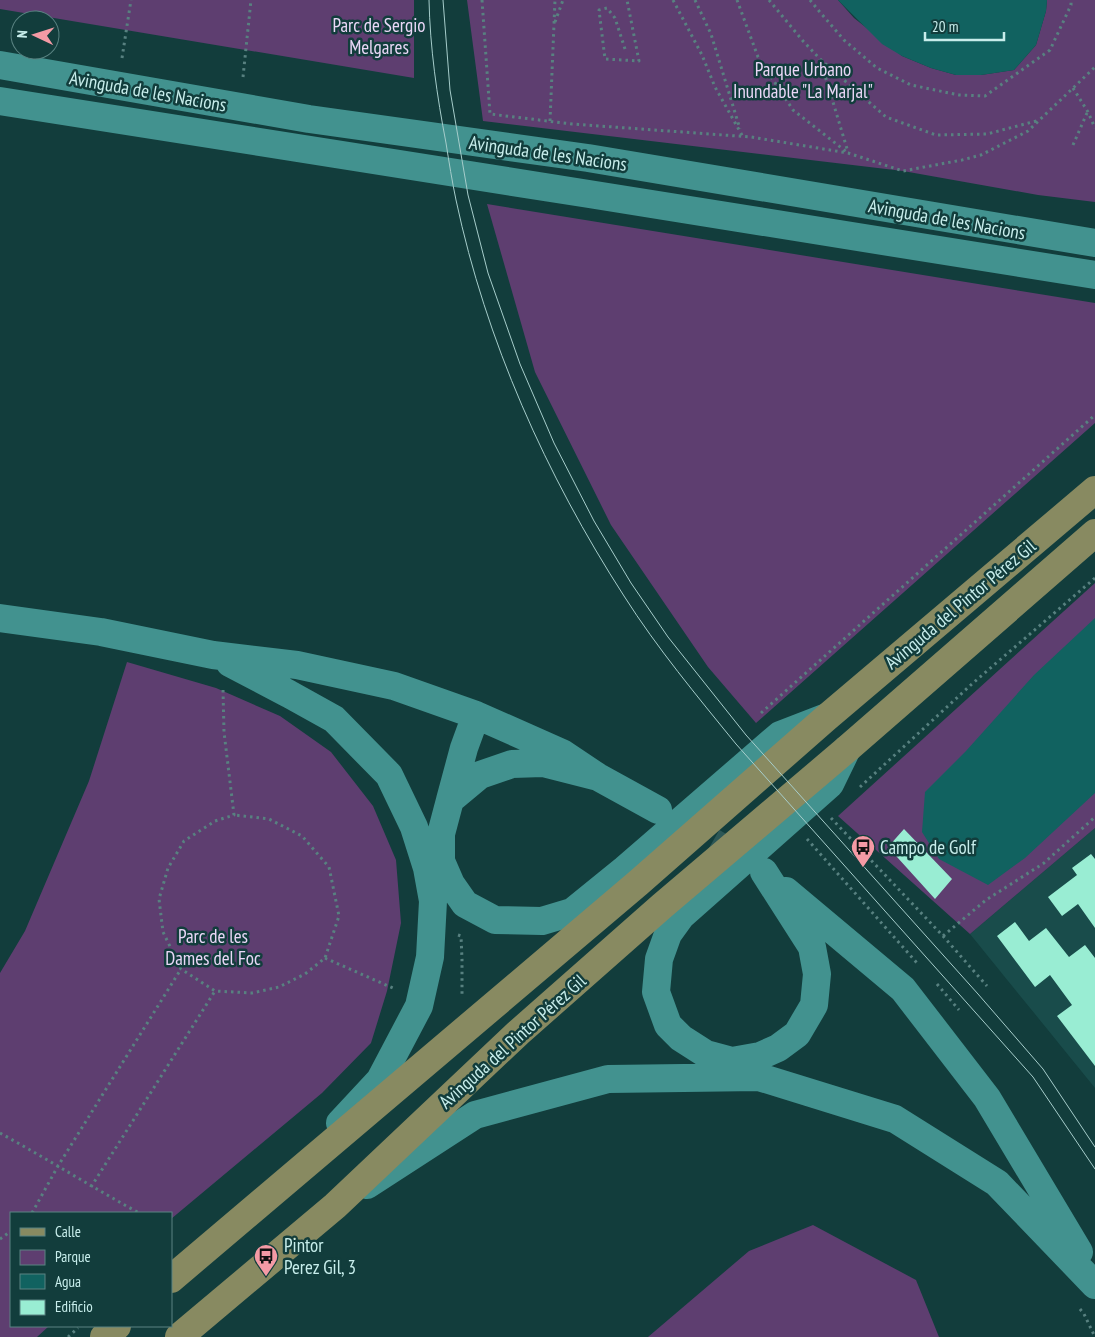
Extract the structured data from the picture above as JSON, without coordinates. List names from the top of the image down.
{
  "streets": {
    "main road": ["Avinguda del Pintor Pérez Gil"],
    "street": ["Avinguda de les Nacions"]
  },
  "parks": ["Parc de Sergio Melgares", "Parque Urbano Inundable \"La Marjal\"", "Parc de les Dames del Foc"],
  "places": {
    "bus stop": ["Campo de Golf", "Pintor Perez Gil, 3"]
  },
  "legend": [
    "Calle",
    "Parque",
    "Agua",
    "Edificio"
  ],
  "scale_bar": "20 m",
  "north": "left"
}
